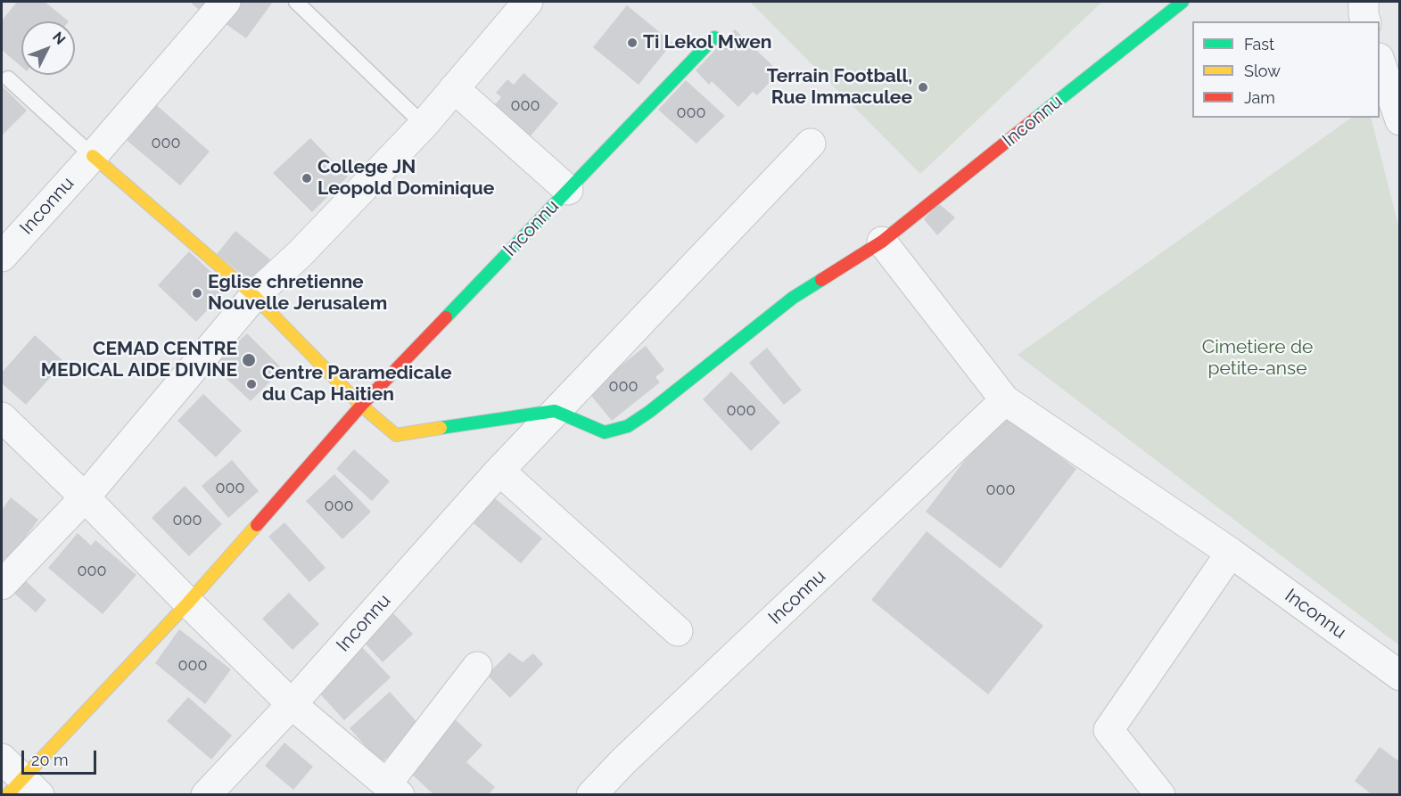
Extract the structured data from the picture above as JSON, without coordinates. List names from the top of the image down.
{
  "streets": {
    "street": ["Inconnu"]
  },
  "parks": ["Cimetiere de petite-anse"],
  "places": [
    "Ti Lekol Mwen",
    "Terrain Football, Rue Immaculee",
    "College JN Leopold Dominique",
    "Eglise chretienne Nouvelle Jerusalem",
    "CEMAD CENTRE MEDICAL AIDE DIVINE",
    "Centre Paramedicale du Cap Haitien"
  ],
  "house_numbers": [
    "000",
    "000",
    "000",
    "000",
    "000",
    "000",
    "000",
    "000",
    "000",
    "000",
    "000"
  ],
  "legend": ["Fast", "Slow", "Jam"],
  "scale_bar": "20 m",
  "north": "top right"
}
